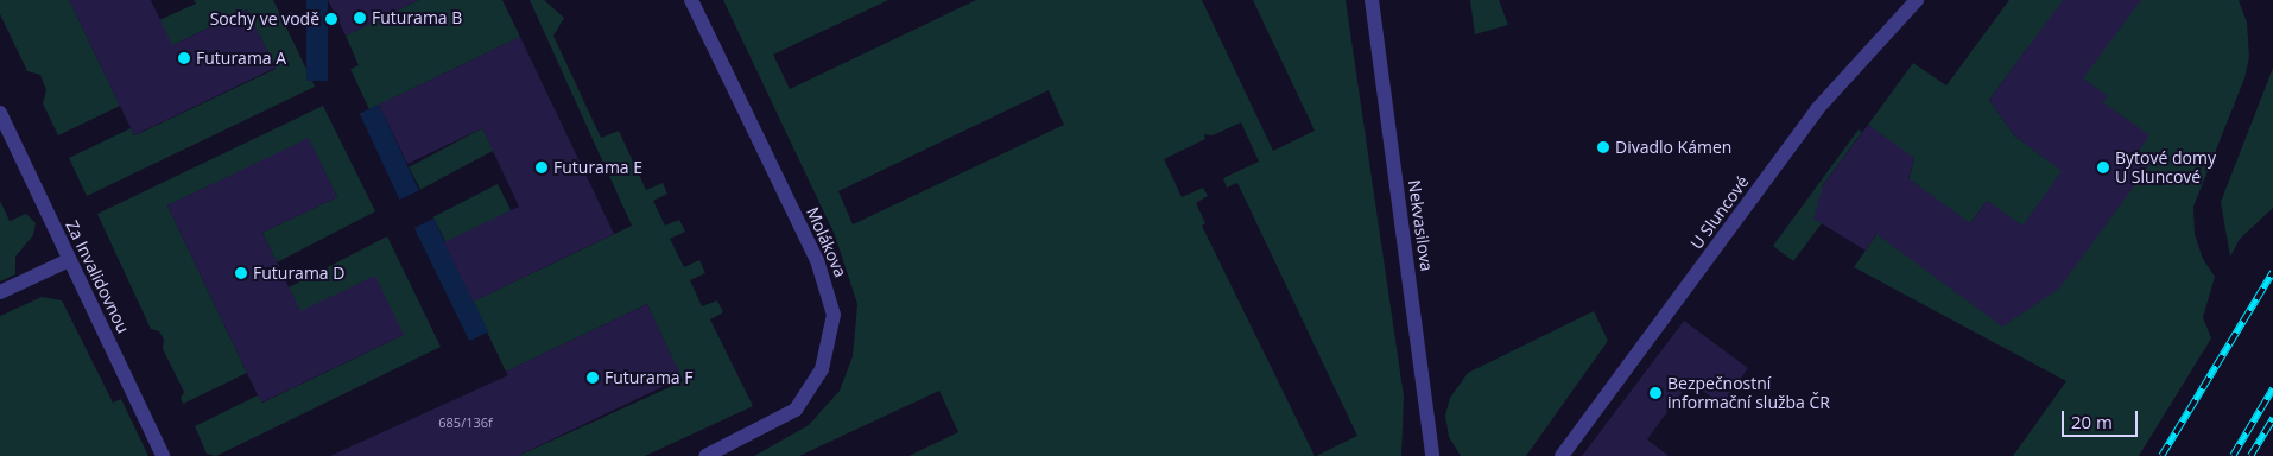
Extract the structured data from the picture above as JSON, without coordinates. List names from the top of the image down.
{
  "streets": {
    "street": [
      "U Sluncové",
      "Nekvasilova",
      "Molákova",
      "Za Invalidovnou"
    ]
  },
  "places": [
    "Futurama B",
    "Sochy ve vodě",
    "Futurama A",
    "Divadlo Kámen",
    "Futurama E",
    "Bytové domy U Sluncové",
    "Futurama D",
    "Futurama F",
    "Bezpečnostní informační služba ČR"
  ],
  "house_numbers": ["685/136f"],
  "scale_bar": "20 m"
}
